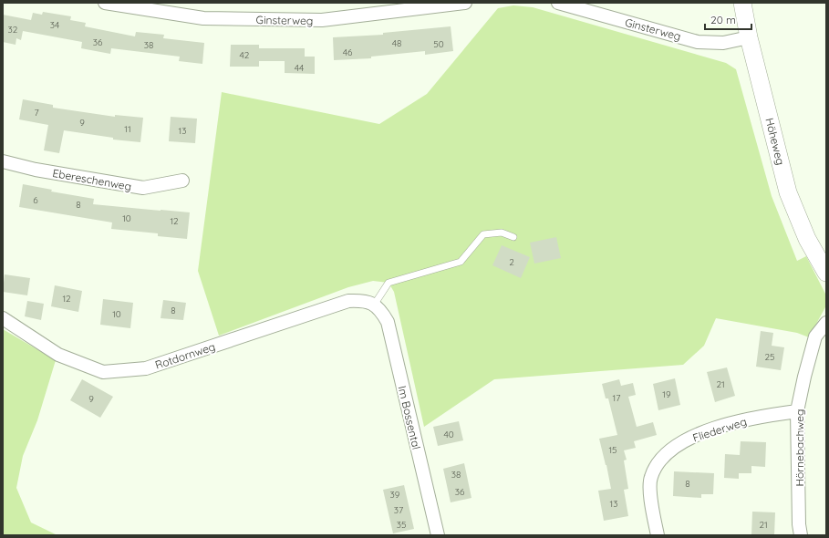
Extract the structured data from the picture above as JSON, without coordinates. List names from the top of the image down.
{
  "streets": {
    "street": [
      "Ginsterweg",
      "Höheweg",
      "Ebereschenweg",
      "Rotdornweg",
      "Im Bossental",
      "Fliederweg",
      "Hörnebachweg"
    ]
  },
  "crossings": [
    ["Ginsterweg", "Höheweg"],
    ["Rotdornweg", "Im Bossental"],
    ["Fliederweg", "Hörnebachweg"]
  ],
  "house_numbers": [
    "34",
    "32",
    "36",
    "48",
    "50",
    "38",
    "46",
    "42",
    "44",
    "7",
    "9",
    "11",
    "13",
    "6",
    "8",
    "10",
    "12",
    "2",
    "12",
    "8",
    "10",
    "25",
    "21",
    "19",
    "17",
    "9",
    "40",
    "15",
    "38",
    "8",
    "36",
    "39",
    "13",
    "37",
    "35",
    "21"
  ],
  "scale_bar": "20 m"
}
